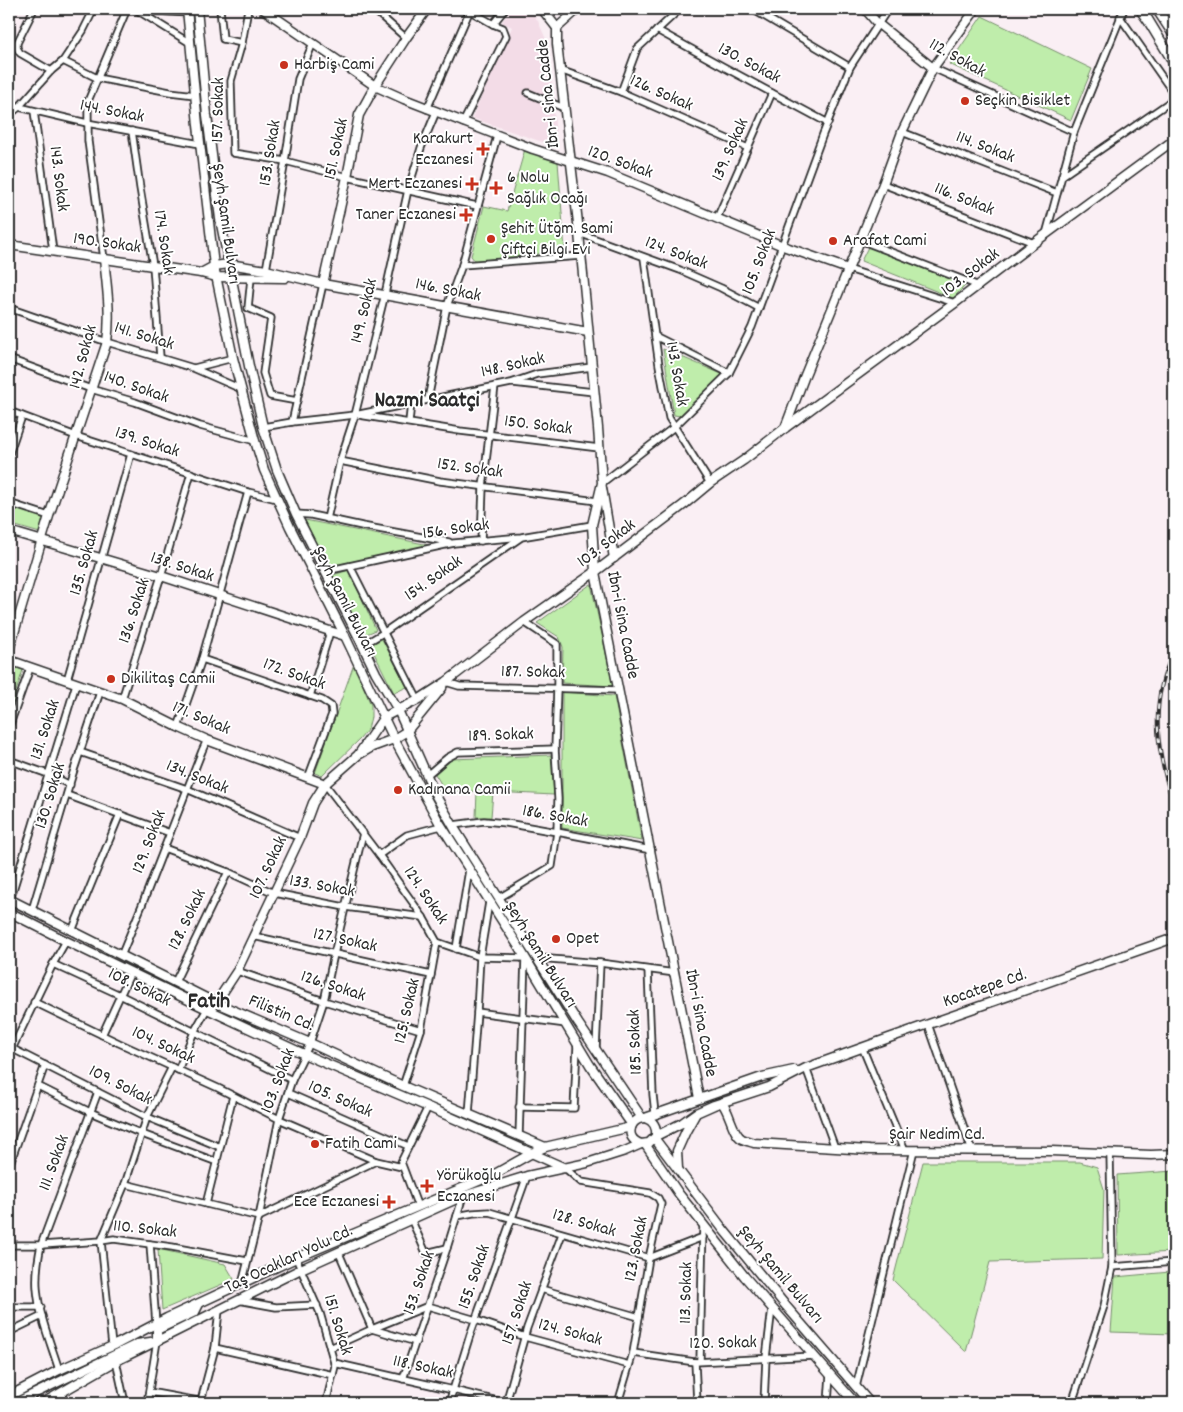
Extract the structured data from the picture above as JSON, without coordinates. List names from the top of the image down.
{
  "streets": {
    "main road": [
      "112. Sokak",
      "Ibn-i Sina Cadde",
      "151. Sokak",
      "120. Sokak",
      "Şeyh Şamil Bulvarı",
      "190. Sokak",
      "103. Sokak",
      "146. Sokak",
      "142. Sokak",
      "138. Sokak",
      "171. Sokak",
      "107. Sokak",
      "Kocatepe Cd.",
      "Filistin Cd.",
      "Şair Nedim Cd.",
      "Taş Ocakları Yolu Cd."
    ],
    "street": [
      "130. Sokak",
      "126. Sokak",
      "157. Sokak",
      "144. Sokak",
      "114. Sokak",
      "139. Sokak",
      "153. Sokak",
      "143. Sokak",
      "116. Sokak",
      "174. Sokak",
      "124. Sokak",
      "105. Sokak",
      "149. Sokak",
      "141. Sokak",
      "148. Sokak",
      "140. Sokak",
      "150. Sokak",
      "152. Sokak",
      "156. Sokak",
      "135. Sokak",
      "154. Sokak",
      "136. Sokak",
      "187. Sokak",
      "172. Sokak",
      "131. Sokak",
      "189. Sokak",
      "134. Sokak",
      "186. Sokak",
      "129. Sokak",
      "133. Sokak",
      "128. Sokak",
      "127. Sokak",
      "108. Sokak",
      "125. Sokak",
      "185. Sokak",
      "104. Sokak",
      "109. Sokak",
      "111. Sokak",
      "110. Sokak",
      "123. Sokak",
      "155. Sokak",
      "113. Sokak",
      "118. Sokak"
    ]
  },
  "crossings": [
    ["112. Sokak", "105. Sokak"],
    ["130. Sokak", "139. Sokak"],
    ["130. Sokak", "105. Sokak"],
    ["130. Sokak", "171. Sokak"],
    ["130. Sokak", "134. Sokak"],
    ["130. Sokak", "Filistin Cd."],
    ["Ibn-i Sina Cadde", "126. Sokak"],
    ["Ibn-i Sina Cadde", "120. Sokak"],
    ["Ibn-i Sina Cadde", "124. Sokak"],
    ["Ibn-i Sina Cadde", "105. Sokak"],
    ["Ibn-i Sina Cadde", "103. Sokak"],
    ["Ibn-i Sina Cadde", "146. Sokak"],
    ["Ibn-i Sina Cadde", "148. Sokak"],
    ["Ibn-i Sina Cadde", "150. Sokak"],
    ["Ibn-i Sina Cadde", "152. Sokak"],
    ["Ibn-i Sina Cadde", "156. Sokak"],
    ["Ibn-i Sina Cadde", "187. Sokak"],
    ["Ibn-i Sina Cadde", "186. Sokak"],
    ["Ibn-i Sina Cadde", "Kocatepe Cd."],
    ["126. Sokak", "139. Sokak"],
    ["126. Sokak", "103. Sokak"],
    ["126. Sokak", "107. Sokak"],
    ["126. Sokak", "125. Sokak"],
    ["157. Sokak", "153. Sokak"],
    ["157. Sokak", "124. Sokak"],
    ["157. Sokak", "128. Sokak"],
    ["157. Sokak", "118. Sokak"],
    ["144. Sokak", "143. Sokak"],
    ["144. Sokak", "Şeyh Şamil Bulvarı"],
    ["144. Sokak", "174. Sokak"],
    ["144. Sokak", "142. Sokak"],
    ["151. Sokak", "120. Sokak"],
    ["151. Sokak", "146. Sokak"],
    ["151. Sokak", "Taş Ocakları Yolu Cd."],
    ["151. Sokak", "118. Sokak"],
    ["139. Sokak", "120. Sokak"],
    ["139. Sokak", "Şeyh Şamil Bulvarı"],
    ["139. Sokak", "142. Sokak"],
    ["139. Sokak", "135. Sokak"],
    ["139. Sokak", "136. Sokak"],
    ["153. Sokak", "120. Sokak"],
    ["153. Sokak", "124. Sokak"],
    ["153. Sokak", "146. Sokak"],
    ["153. Sokak", "128. Sokak"],
    ["153. Sokak", "Taş Ocakları Yolu Cd."],
    ["153. Sokak", "118. Sokak"],
    ["120. Sokak", "Şeyh Şamil Bulvarı"],
    ["120. Sokak", "105. Sokak"],
    ["120. Sokak", "103. Sokak"],
    ["120. Sokak", "149. Sokak"],
    ["120. Sokak", "123. Sokak"],
    ["120. Sokak", "113. Sokak"],
    ["143. Sokak", "190. Sokak"],
    ["143. Sokak", "124. Sokak"],
    ["143. Sokak", "105. Sokak"],
    ["143. Sokak", "103. Sokak"],
    ["116. Sokak", "103. Sokak"],
    ["Şeyh Şamil Bulvarı", "190. Sokak"],
    ["Şeyh Şamil Bulvarı", "124. Sokak"],
    ["Şeyh Şamil Bulvarı", "103. Sokak"],
    ["Şeyh Şamil Bulvarı", "146. Sokak"],
    ["Şeyh Şamil Bulvarı", "141. Sokak"],
    ["Şeyh Şamil Bulvarı", "148. Sokak"],
    ["Şeyh Şamil Bulvarı", "140. Sokak"],
    ["Şeyh Şamil Bulvarı", "156. Sokak"],
    ["Şeyh Şamil Bulvarı", "138. Sokak"],
    ["Şeyh Şamil Bulvarı", "154. Sokak"],
    ["Şeyh Şamil Bulvarı", "189. Sokak"],
    ["Şeyh Şamil Bulvarı", "186. Sokak"],
    ["Şeyh Şamil Bulvarı", "Kocatepe Cd."],
    ["Şeyh Şamil Bulvarı", "Taş Ocakları Yolu Cd."],
    ["Şeyh Şamil Bulvarı", "113. Sokak"],
    ["174. Sokak", "190. Sokak"],
    ["174. Sokak", "141. Sokak"],
    ["190. Sokak", "146. Sokak"],
    ["190. Sokak", "142. Sokak"],
    ["124. Sokak", "105. Sokak"],
    ["124. Sokak", "103. Sokak"],
    ["124. Sokak", "171. Sokak"],
    ["124. Sokak", "107. Sokak"],
    ["124. Sokak", "133. Sokak"],
    ["124. Sokak", "125. Sokak"],
    ["124. Sokak", "123. Sokak"],
    ["124. Sokak", "155. Sokak"],
    ["105. Sokak", "103. Sokak"],
    ["103. Sokak", "187. Sokak"],
    ["103. Sokak", "107. Sokak"],
    ["103. Sokak", "133. Sokak"],
    ["103. Sokak", "127. Sokak"],
    ["103. Sokak", "108. Sokak"],
    ["103. Sokak", "Filistin Cd."],
    ["103. Sokak", "104. Sokak"],
    ["103. Sokak", "110. Sokak"],
    ["103. Sokak", "Taş Ocakları Yolu Cd."],
    ["146. Sokak", "149. Sokak"],
    ["149. Sokak", "148. Sokak"],
    ["149. Sokak", "150. Sokak"],
    ["149. Sokak", "152. Sokak"],
    ["141. Sokak", "142. Sokak"],
    ["142. Sokak", "140. Sokak"],
    ["142. Sokak", "138. Sokak"],
    ["148. Sokak", "150. Sokak"],
    ["156. Sokak", "154. Sokak"],
    ["135. Sokak", "138. Sokak"],
    ["135. Sokak", "171. Sokak"],
    ["138. Sokak", "136. Sokak"],
    ["136. Sokak", "171. Sokak"],
    ["172. Sokak", "171. Sokak"],
    ["171. Sokak", "131. Sokak"],
    ["171. Sokak", "129. Sokak"],
    ["171. Sokak", "107. Sokak"],
    ["131. Sokak", "Filistin Cd."],
    ["134. Sokak", "129. Sokak"],
    ["134. Sokak", "107. Sokak"],
    ["129. Sokak", "133. Sokak"],
    ["129. Sokak", "Filistin Cd."],
    ["107. Sokak", "133. Sokak"],
    ["107. Sokak", "127. Sokak"],
    ["107. Sokak", "Filistin Cd."],
    ["133. Sokak", "128. Sokak"],
    ["128. Sokak", "Filistin Cd."],
    ["128. Sokak", "123. Sokak"],
    ["128. Sokak", "155. Sokak"],
    ["127. Sokak", "125. Sokak"],
    ["Kocatepe Cd.", "185. Sokak"],
    ["Kocatepe Cd.", "Şair Nedim Cd."],
    ["Kocatepe Cd.", "Taş Ocakları Yolu Cd."],
    ["125. Sokak", "Filistin Cd."],
    ["Filistin Cd.", "123. Sokak"],
    ["Filistin Cd.", "Taş Ocakları Yolu Cd."],
    ["109. Sokak", "111. Sokak"],
    ["111. Sokak", "110. Sokak"],
    ["111. Sokak", "Taş Ocakları Yolu Cd."],
    ["123. Sokak", "Taş Ocakları Yolu Cd."],
    ["Taş Ocakları Yolu Cd.", "155. Sokak"],
    ["155. Sokak", "118. Sokak"]
  ],
  "districts": ["Nazmi Saatçi", "Fatih"],
  "places": {
    "other": [
      "Harbiş Cami",
      "Seçkin Bisiklet",
      "Şehit Ütğm. Sami Çiftçi Bilgi Evi",
      "Arafat Cami",
      "Dikilitaş Camii",
      "Kadınana Camii",
      "Opet",
      "Fatih Cami"
    ],
    "health": [
      "Karakurt Eczanesi",
      "Mert Eczanesi",
      "6 Nolu Sağlık Ocağı",
      "Taner Eczanesi",
      "Yörükoğlu Eczanesi",
      "Ece Eczanesi"
    ]
  }
}
